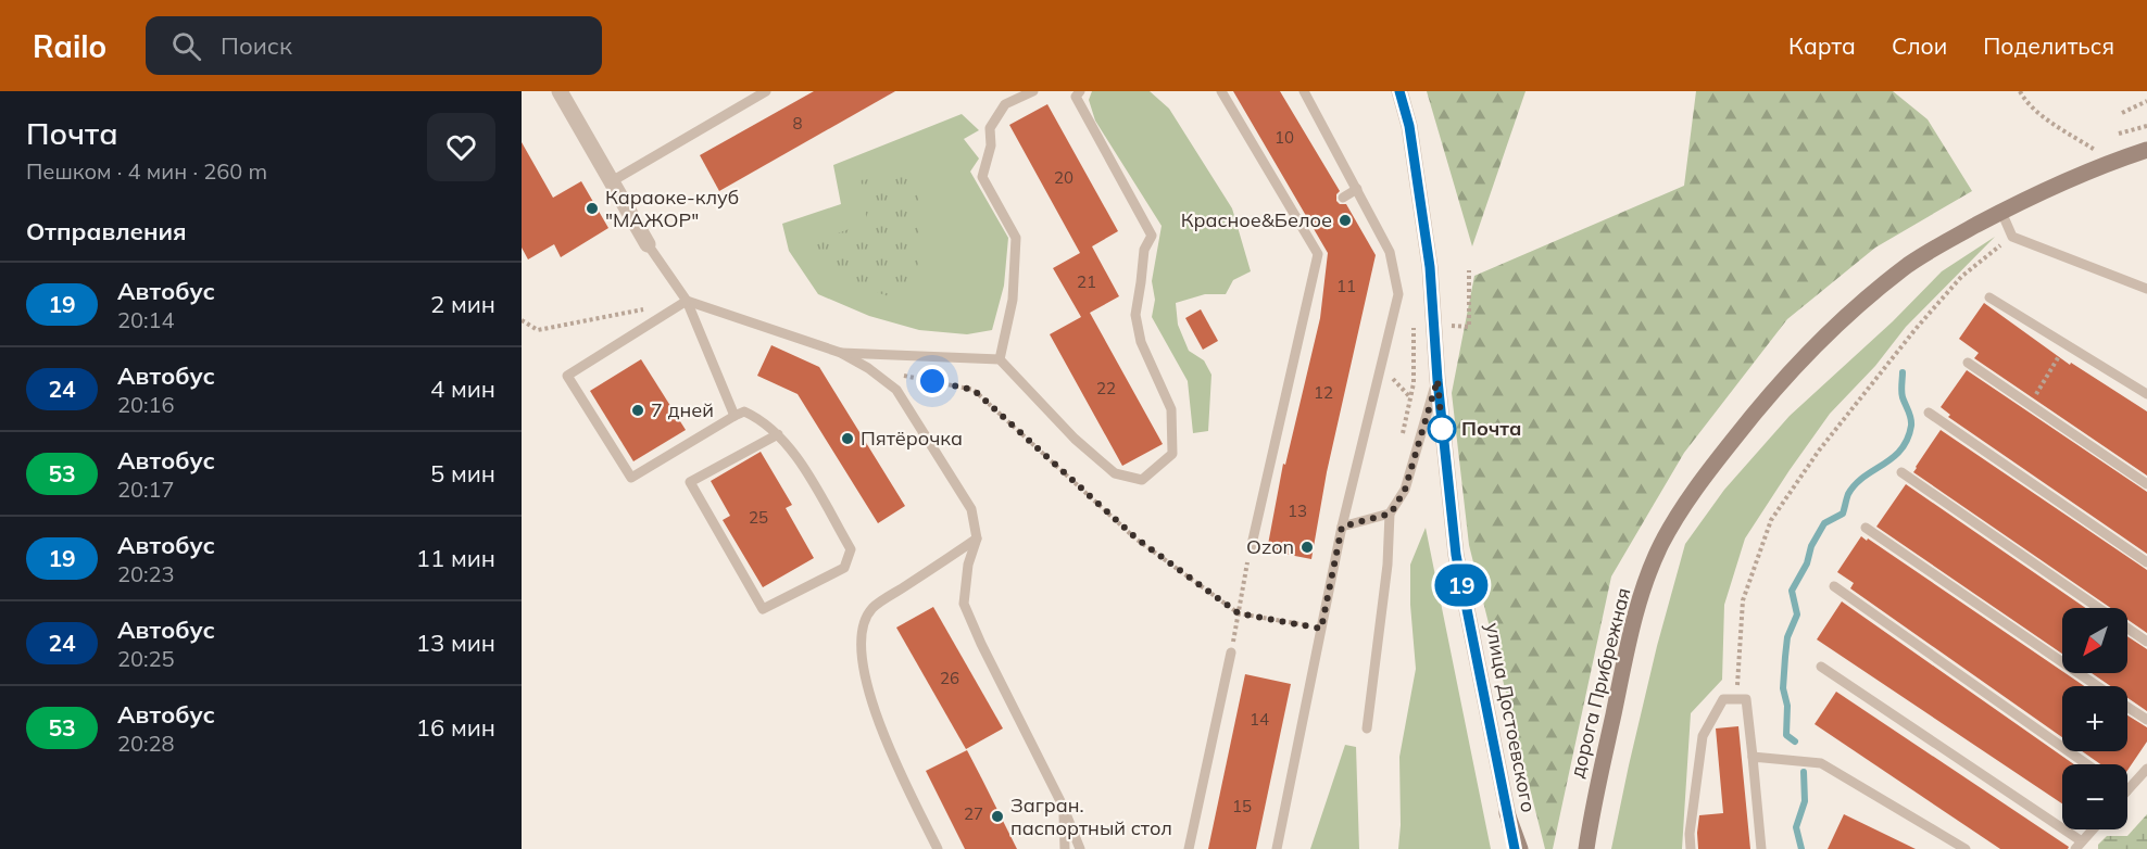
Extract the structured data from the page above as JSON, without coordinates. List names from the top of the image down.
{
  "streets": {
    "main road": ["дорога Прибрежная"],
    "street": ["улица Достоевского"]
  },
  "places": [
    "Караоке-клуб \"МАЖОР\"",
    "Красное&Белое",
    "7 дней",
    "Почта",
    "Пятёрочка",
    "Ozon",
    "Загран. паспортный стол"
  ],
  "lines": ["bus line 19"],
  "house_numbers": [
    "8",
    "10",
    "20",
    "21",
    "11",
    "22",
    "12",
    "13",
    "25",
    "26",
    "14",
    "15",
    "27"
  ],
  "north": "bottom left",
  "page": {
    "header": "Railo",
    "search": "Поиск",
    "nav": ["Карта", "Слои", "Поделиться"],
    "heading": [
      ["Почта", "Пешком · 4 мин · 260 m"],
      "Отправления"
    ],
    "on_map": "19",
    "list": [
      {
        "mark": "19",
        "name": "Автобус",
        "note": "20:14",
        "value": "2 мин"
      },
      {
        "mark": "24",
        "name": "Автобус",
        "note": "20:16",
        "value": "4 мин"
      },
      {
        "mark": "53",
        "name": "Автобус",
        "note": "20:17",
        "value": "5 мин"
      },
      {
        "mark": "19",
        "name": "Автобус",
        "note": "20:23",
        "value": "11 мин"
      },
      {
        "mark": "24",
        "name": "Автобус",
        "note": "20:25",
        "value": "13 мин"
      },
      {
        "mark": "53",
        "name": "Автобус",
        "note": "20:28",
        "value": "16 мин"
      }
    ],
    "map_buttons": ["+", "−"]
  }
}
